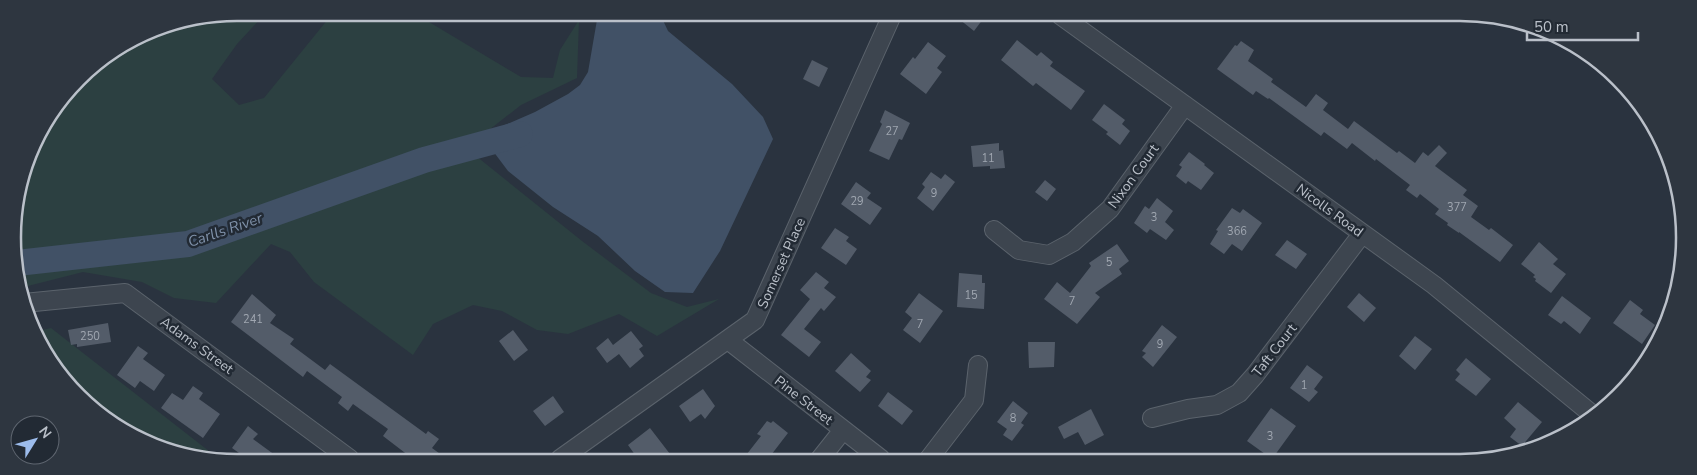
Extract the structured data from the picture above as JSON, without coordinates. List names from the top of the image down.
{
  "streets": {
    "street": [
      "Nixon Court",
      "Nicolls Road",
      "Somerset Place",
      "Adams Street",
      "Taft Court",
      "Pine Street"
    ]
  },
  "crossings": [
    ["Nixon Court", "Nicolls Road"],
    ["Nicolls Road", "Taft Court"],
    ["Somerset Place", "Pine Street"]
  ],
  "water": ["Carlls River"],
  "house_numbers": [
    "27",
    "11",
    "9",
    "29",
    "377",
    "3",
    "366",
    "5",
    "15",
    "7",
    "241",
    "7",
    "250",
    "9",
    "1",
    "8",
    "3"
  ],
  "scale_bar": "50 m",
  "north": "top right"
}
